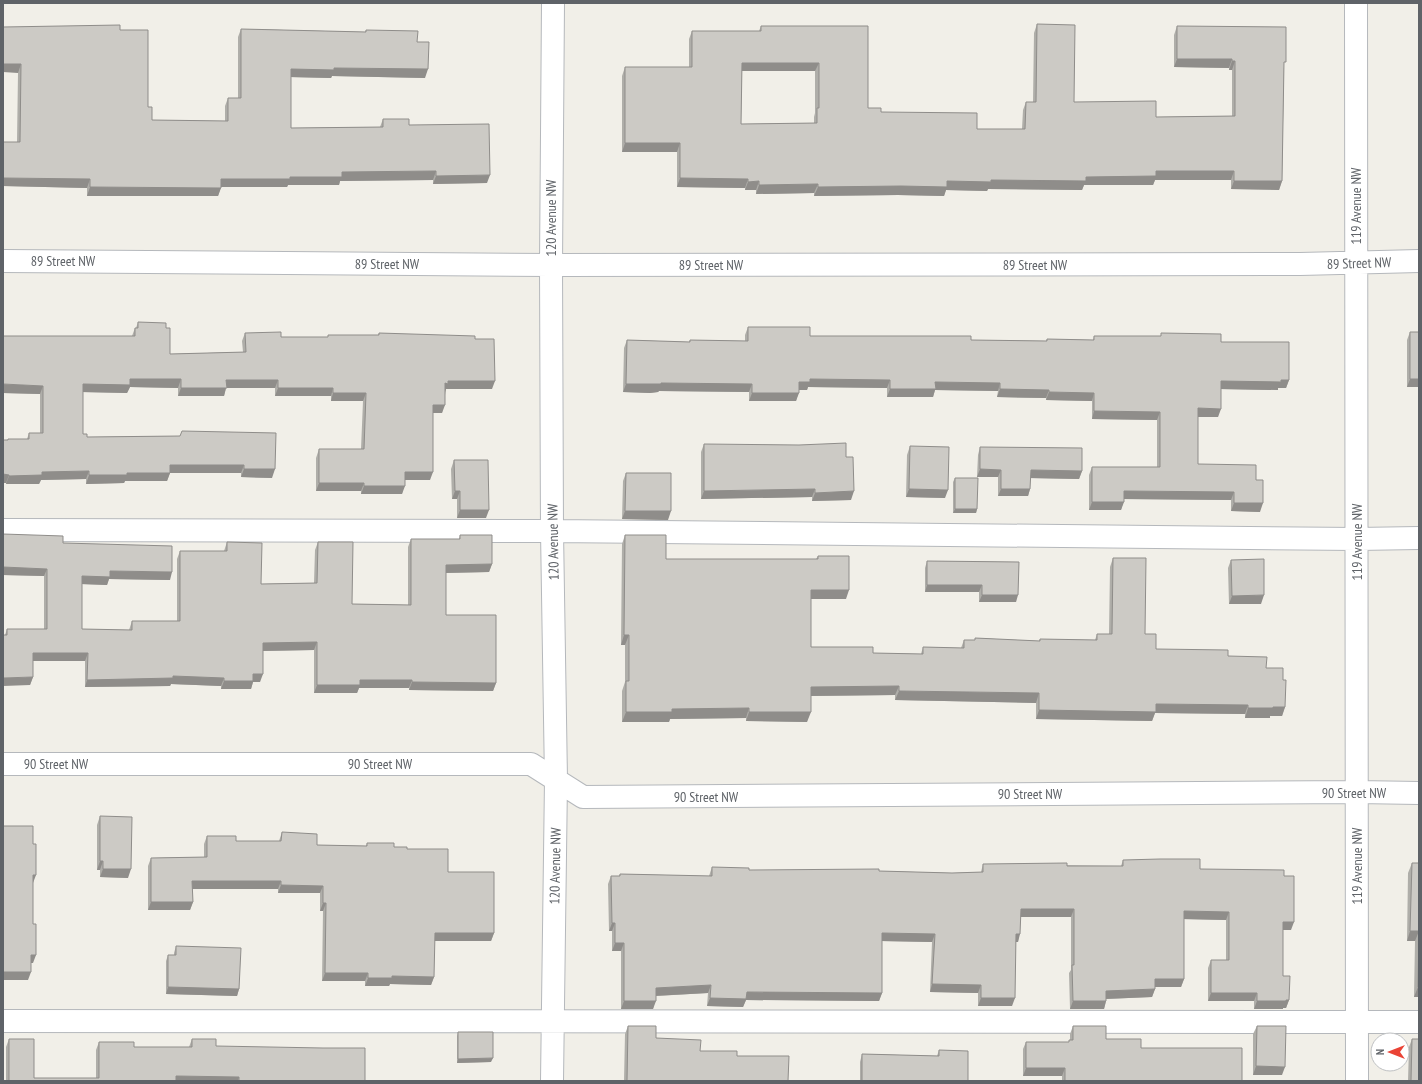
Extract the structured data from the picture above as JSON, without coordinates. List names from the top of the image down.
{
  "streets": {
    "street": [
      "119 Avenue NW",
      "120 Avenue NW",
      "89 Street NW",
      "90 Street NW"
    ]
  },
  "crossings": [
    ["119 Avenue NW", "89 Street NW"],
    ["119 Avenue NW", "90 Street NW"],
    ["120 Avenue NW", "89 Street NW"],
    ["120 Avenue NW", "90 Street NW"]
  ],
  "north": "left"
}
